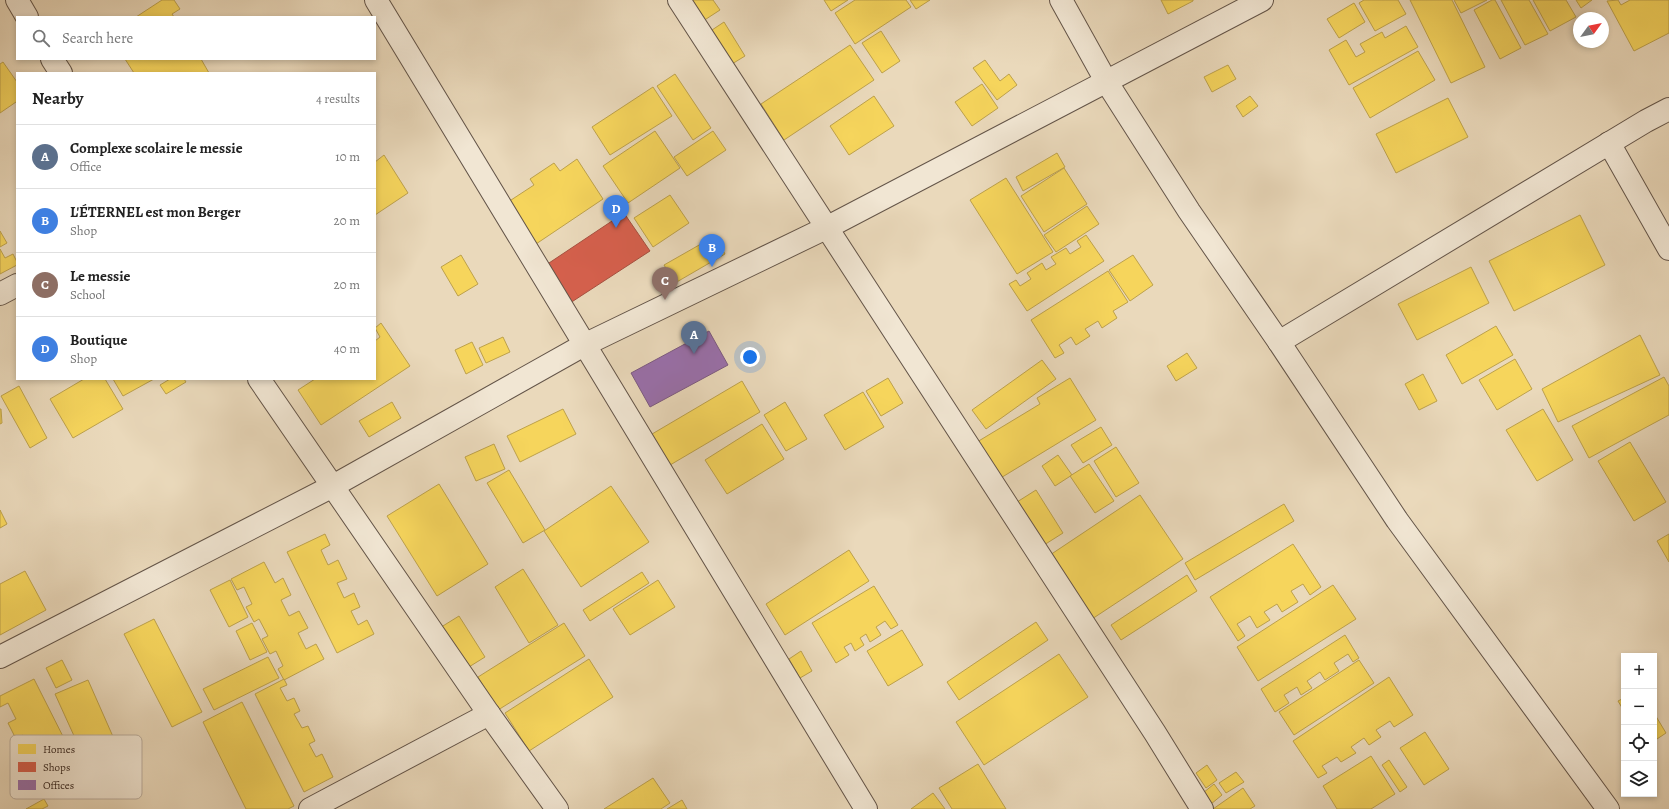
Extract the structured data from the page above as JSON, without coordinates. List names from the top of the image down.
{
  "legend": ["Homes", "Shops", "Offices"],
  "north": "top right",
  "page": {
    "search": "Search here",
    "heading": ["Nearby", "4 results"],
    "list": [
      {
        "mark": "A",
        "name": "Complexe scolaire le messie",
        "note": "Office",
        "value": "10 m"
      },
      {
        "mark": "B",
        "name": "L'ÉTERNEL est mon Berger",
        "note": "Shop",
        "value": "20 m"
      },
      {
        "mark": "C",
        "name": "Le messie",
        "note": "School",
        "value": "20 m"
      },
      {
        "mark": "D",
        "name": "Boutique",
        "note": "Shop",
        "value": "40 m"
      }
    ],
    "pins": [
      "D",
      "B",
      "C",
      "A"
    ],
    "map_buttons": ["+", "−"]
  }
}
